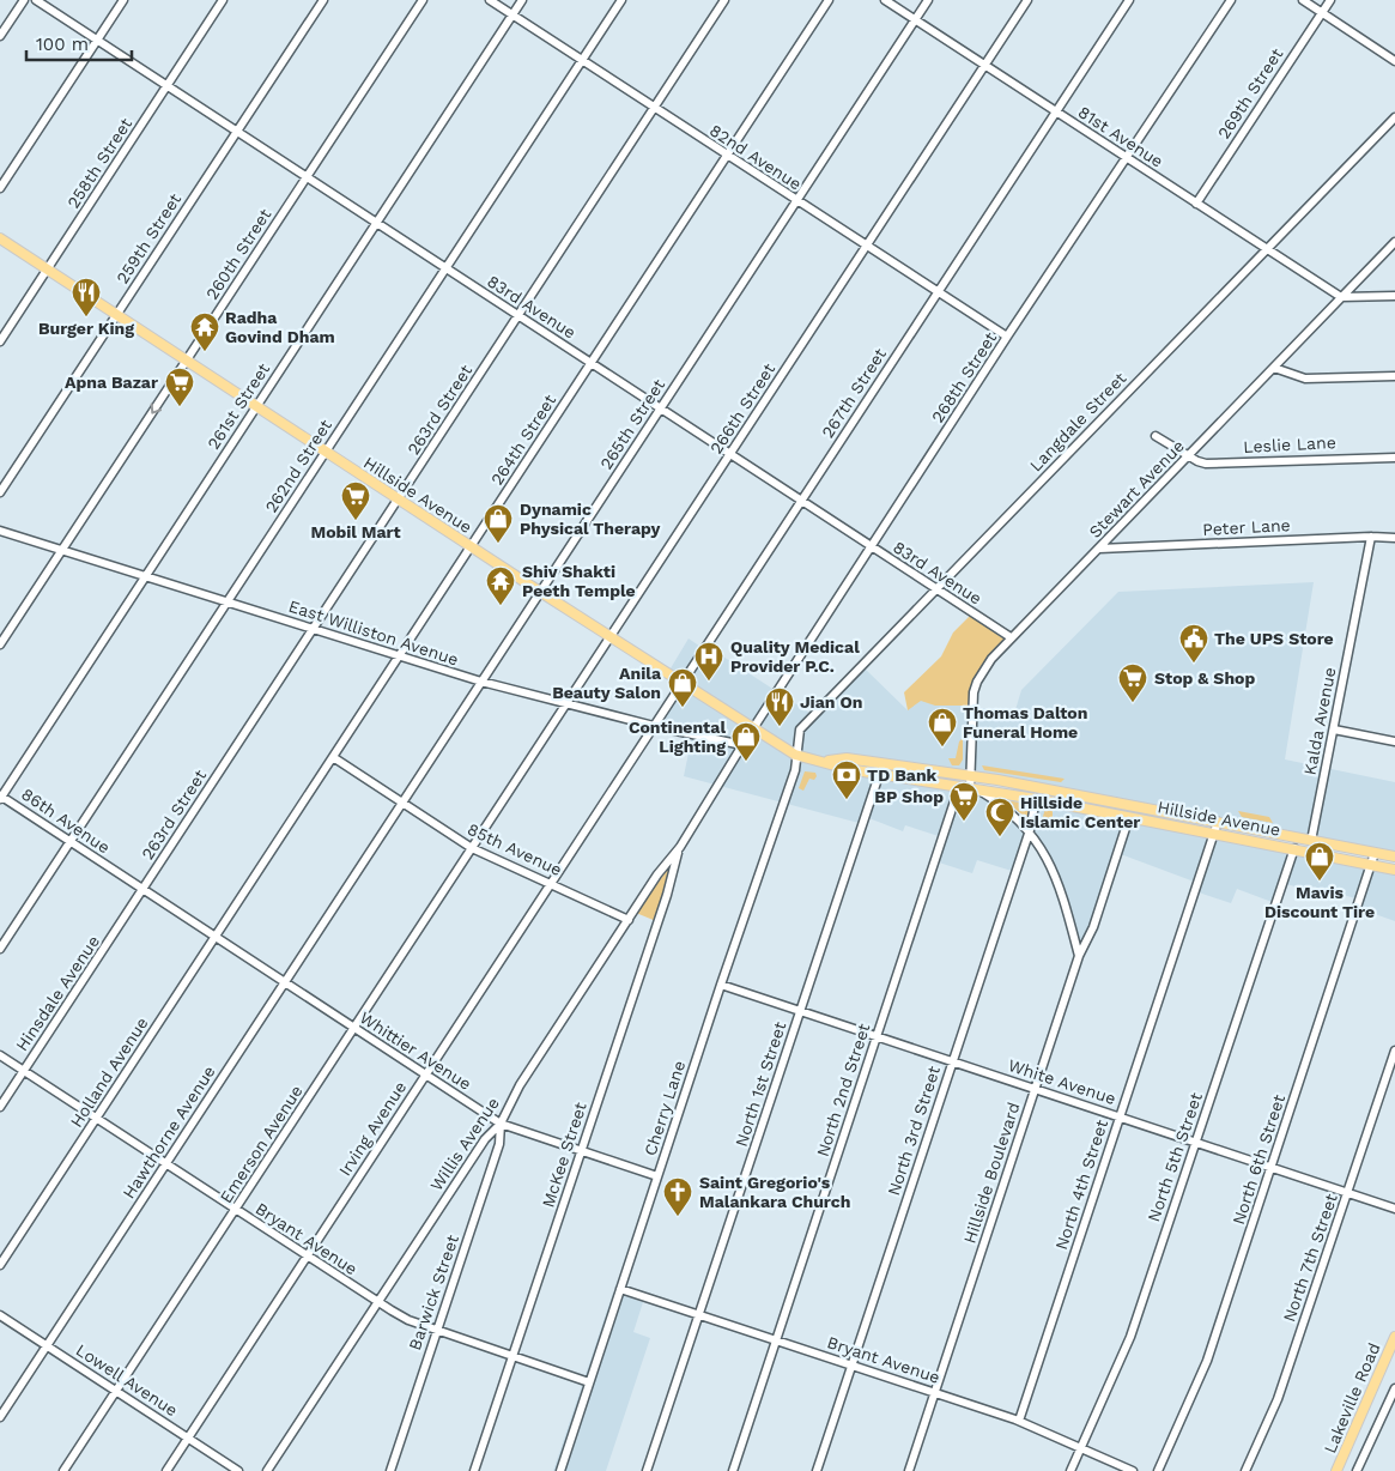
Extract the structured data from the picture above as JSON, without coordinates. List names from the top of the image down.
{
  "streets": {
    "main road": ["Hillside Avenue", "Lakeville Road"],
    "street": [
      "269th Street",
      "81st Avenue",
      "82nd Avenue",
      "258th Street",
      "259th Street",
      "260th Street",
      "83rd Avenue",
      "268th Street",
      "267th Street",
      "261st Street",
      "266th Street",
      "263rd Street",
      "Langdale Street",
      "265th Street",
      "264th Street",
      "Leslie Lane",
      "262nd Street",
      "Stewart Avenue",
      "Peter Lane",
      "East Williston Avenue",
      "Kalda Avenue",
      "86th Avenue",
      "85th Avenue",
      "Hinsdale Avenue",
      "Whittier Avenue",
      "Holland Avenue",
      "White Avenue",
      "North 1st Street",
      "North 2nd Street",
      "Cherry Lane",
      "Irving Avenue",
      "North 3rd Street",
      "Hawthorne Avenue",
      "Emerson Avenue",
      "Willis Avenue",
      "McKee Street",
      "North 5th Street",
      "North 6th Street",
      "Hillside Boulevard",
      "North 4th Street",
      "Bryant Avenue",
      "North 7th Street",
      "Barwick Street",
      "Lowell Avenue"
    ]
  },
  "crossings": [
    ["269th Street", "81st Avenue"],
    ["81st Avenue", "268th Street"],
    ["81st Avenue", "267th Street"],
    ["81st Avenue", "266th Street"],
    ["81st Avenue", "Langdale Street"],
    ["81st Avenue", "265th Street"],
    ["81st Avenue", "Stewart Avenue"],
    ["82nd Avenue", "268th Street"],
    ["82nd Avenue", "267th Street"],
    ["82nd Avenue", "261st Street"],
    ["82nd Avenue", "266th Street"],
    ["82nd Avenue", "263rd Street"],
    ["82nd Avenue", "265th Street"],
    ["82nd Avenue", "264th Street"],
    ["82nd Avenue", "262nd Street"],
    ["258th Street", "83rd Avenue"],
    ["258th Street", "Hillside Avenue"],
    ["259th Street", "83rd Avenue"],
    ["259th Street", "Hillside Avenue"],
    ["260th Street", "83rd Avenue"],
    ["260th Street", "Hillside Avenue"],
    ["260th Street", "East Williston Avenue"],
    ["83rd Avenue", "268th Street"],
    ["83rd Avenue", "267th Street"],
    ["83rd Avenue", "261st Street"],
    ["83rd Avenue", "266th Street"],
    ["83rd Avenue", "263rd Street"],
    ["83rd Avenue", "Langdale Street"],
    ["83rd Avenue", "265th Street"],
    ["83rd Avenue", "264th Street"],
    ["83rd Avenue", "262nd Street"],
    ["83rd Avenue", "Stewart Avenue"],
    ["268th Street", "Hillside Avenue"],
    ["268th Street", "East Williston Avenue"],
    ["268th Street", "Willis Avenue"],
    ["267th Street", "Hillside Avenue"],
    ["267th Street", "East Williston Avenue"],
    ["267th Street", "Irving Avenue"],
    ["261st Street", "Hillside Avenue"],
    ["261st Street", "East Williston Avenue"],
    ["261st Street", "86th Avenue"],
    ["266th Street", "Hillside Avenue"],
    ["266th Street", "East Williston Avenue"],
    ["266th Street", "Emerson Avenue"],
    ["263rd Street", "Hillside Avenue"],
    ["263rd Street", "East Williston Avenue"],
    ["263rd Street", "86th Avenue"],
    ["263rd Street", "Hinsdale Avenue"],
    ["Langdale Street", "Hillside Avenue"],
    ["Langdale Street", "Cherry Lane"],
    ["265th Street", "Hillside Avenue"],
    ["265th Street", "East Williston Avenue"],
    ["265th Street", "85th Avenue"],
    ["265th Street", "Hawthorne Avenue"],
    ["264th Street", "Hillside Avenue"],
    ["264th Street", "East Williston Avenue"],
    ["264th Street", "85th Avenue"],
    ["264th Street", "Holland Avenue"],
    ["Leslie Lane", "Stewart Avenue"],
    ["262nd Street", "Hillside Avenue"],
    ["262nd Street", "East Williston Avenue"],
    ["262nd Street", "86th Avenue"],
    ["Stewart Avenue", "Hillside Avenue"],
    ["Stewart Avenue", "Peter Lane"],
    ["Hillside Avenue", "Kalda Avenue"],
    ["Hillside Avenue", "North 1st Street"],
    ["Hillside Avenue", "North 2nd Street"],
    ["Hillside Avenue", "Cherry Lane"],
    ["Hillside Avenue", "North 3rd Street"],
    ["Hillside Avenue", "North 5th Street"],
    ["Hillside Avenue", "North 6th Street"],
    ["Hillside Avenue", "Hillside Boulevard"],
    ["Hillside Avenue", "North 4th Street"],
    ["Peter Lane", "Kalda Avenue"],
    ["86th Avenue", "Whittier Avenue"],
    ["85th Avenue", "Irving Avenue"],
    ["85th Avenue", "Emerson Avenue"],
    ["85th Avenue", "Willis Avenue"],
    ["Hinsdale Avenue", "Bryant Avenue"],
    ["Whittier Avenue", "Holland Avenue"],
    ["Whittier Avenue", "Cherry Lane"],
    ["Whittier Avenue", "Irving Avenue"],
    ["Whittier Avenue", "Hawthorne Avenue"],
    ["Whittier Avenue", "Emerson Avenue"],
    ["Whittier Avenue", "Willis Avenue"],
    ["Whittier Avenue", "McKee Street"],
    ["Whittier Avenue", "Barwick Street"],
    ["Holland Avenue", "Bryant Avenue"],
    ["White Avenue", "North 1st Street"],
    ["White Avenue", "North 2nd Street"],
    ["White Avenue", "Cherry Lane"],
    ["White Avenue", "North 3rd Street"],
    ["White Avenue", "North 5th Street"],
    ["White Avenue", "North 6th Street"],
    ["White Avenue", "Hillside Boulevard"],
    ["White Avenue", "North 4th Street"],
    ["White Avenue", "North 7th Street"],
    ["North 1st Street", "Bryant Avenue"],
    ["North 2nd Street", "Bryant Avenue"],
    ["Cherry Lane", "Bryant Avenue"],
    ["Irving Avenue", "Bryant Avenue"],
    ["Irving Avenue", "Lowell Avenue"],
    ["North 3rd Street", "Bryant Avenue"],
    ["Hawthorne Avenue", "Bryant Avenue"],
    ["Hawthorne Avenue", "Lowell Avenue"],
    ["Emerson Avenue", "Bryant Avenue"],
    ["Emerson Avenue", "Lowell Avenue"],
    ["Willis Avenue", "McKee Street"],
    ["Willis Avenue", "Bryant Avenue"],
    ["Willis Avenue", "Barwick Street"],
    ["McKee Street", "Bryant Avenue"],
    ["North 5th Street", "Bryant Avenue"],
    ["Hillside Boulevard", "Bryant Avenue"],
    ["North 4th Street", "Bryant Avenue"],
    ["Bryant Avenue", "Barwick Street"]
  ],
  "places": {
    "restaurant": ["Burger King", "Jian On"],
    "temple": ["Radha Govind Dham", "Shiv Shakti Peeth Temple"],
    "supermarket": [
      "Apna Bazar",
      "Mobil Mart",
      "Stop & Shop",
      "BP Shop"
    ],
    "shop": [
      "Dynamic Physical Therapy",
      "Anila Beauty Salon",
      "Thomas Dalton Funeral Home",
      "Continental Lighting",
      "Mavis Discount Tire"
    ],
    "public building": ["The UPS Store"],
    "hospital": ["Quality Medical Provider P.C."],
    "bank": ["TD Bank"],
    "mosque": ["Hillside Islamic Center"],
    "church": ["Saint Gregorio's Malankara Church"]
  },
  "scale_bar": "100 m"
}
